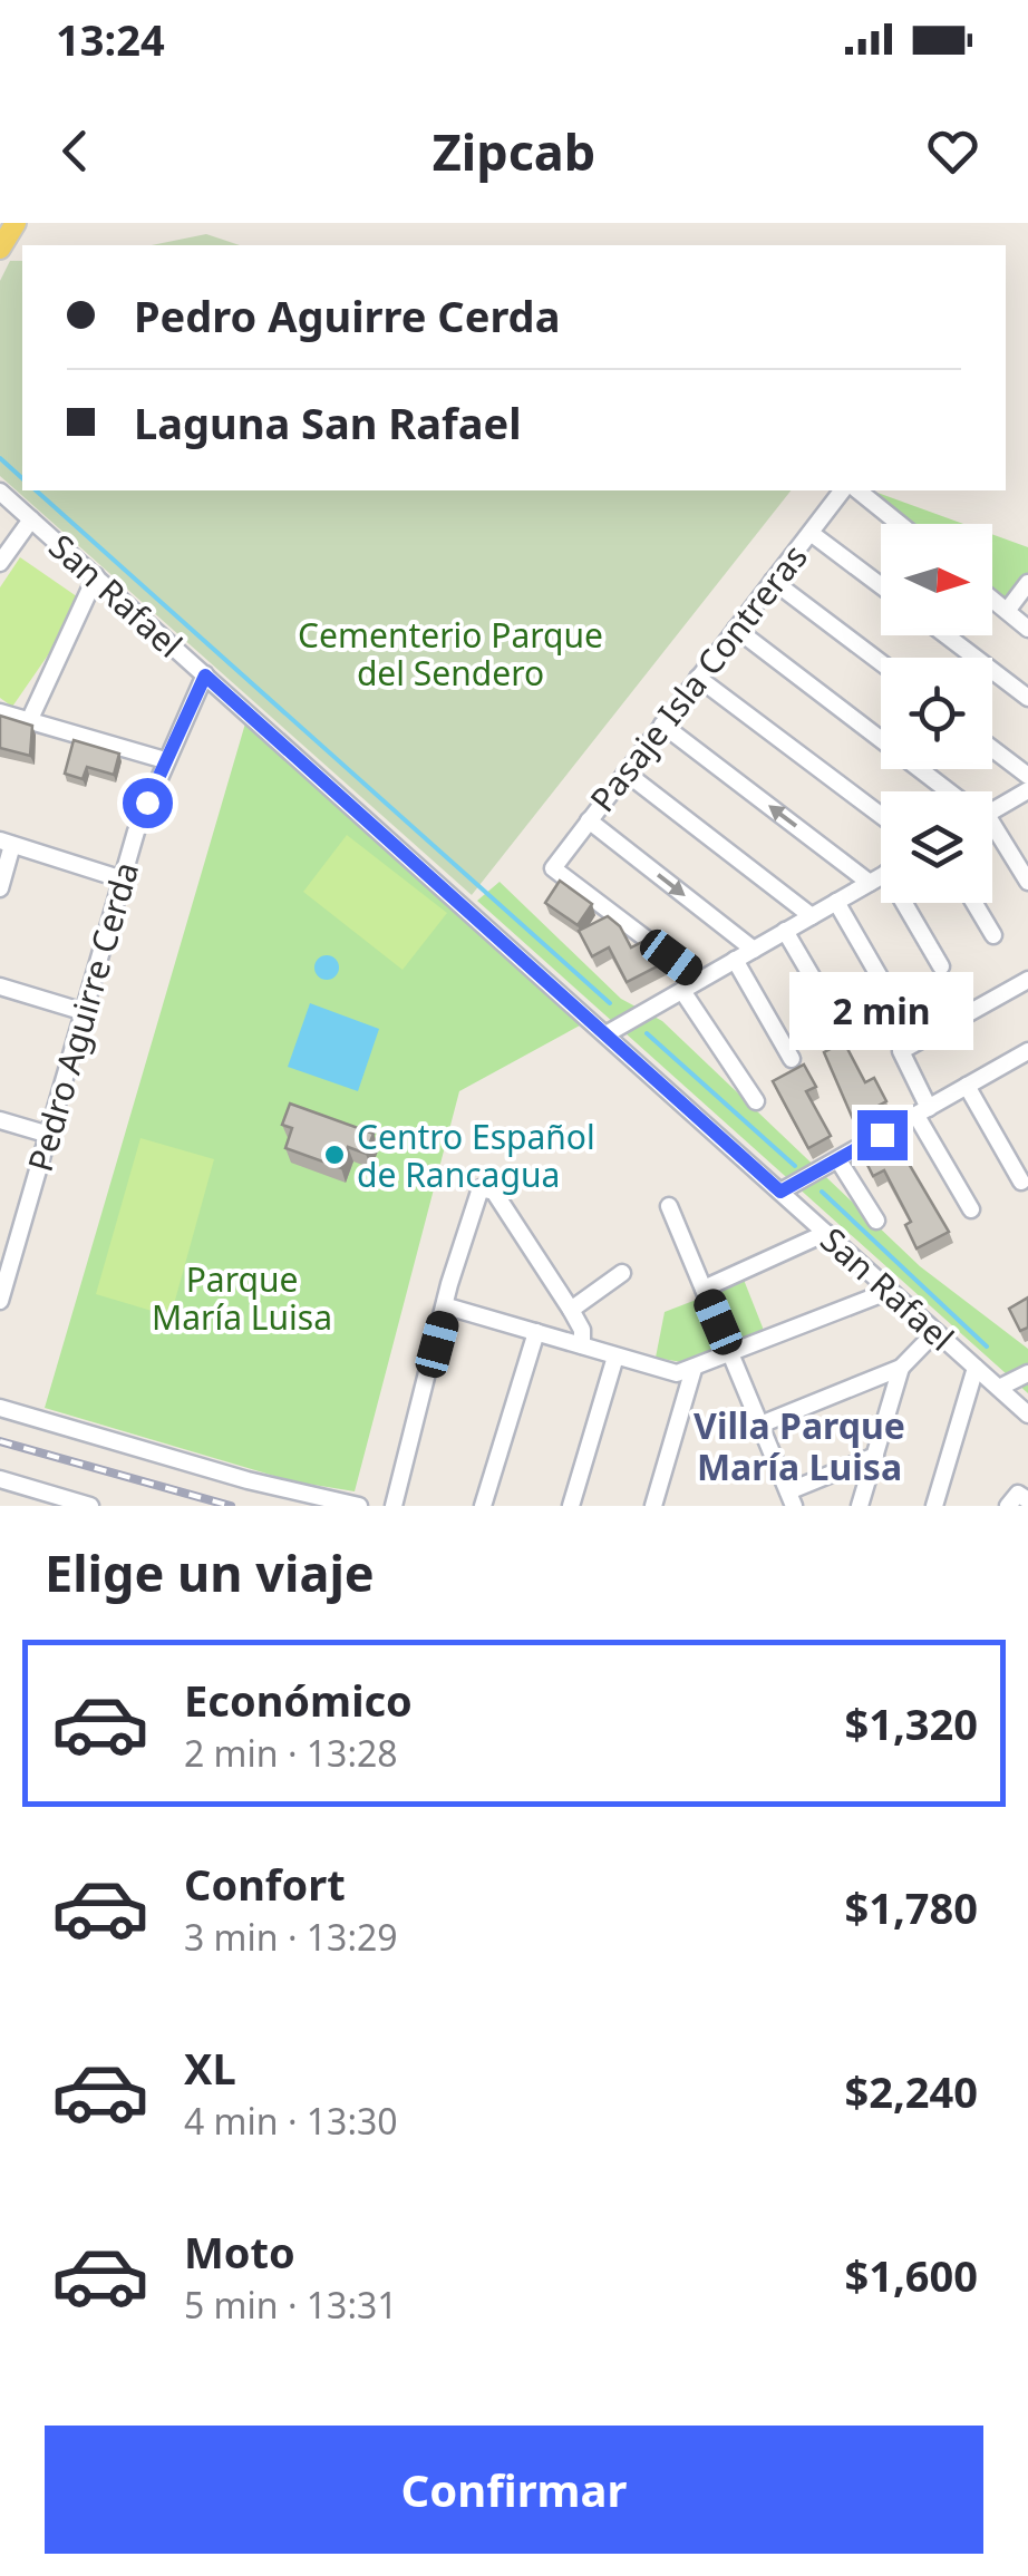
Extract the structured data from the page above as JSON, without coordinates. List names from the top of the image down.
{
  "streets": {
    "street": ["San Rafael", "Pasaje Isla Contreras", "Pedro Aguirre Cerda"]
  },
  "crossings": [
    ["San Rafael", "Pedro Aguirre Cerda"]
  ],
  "districts": ["Villa Parque María Luisa"],
  "parks": ["Cementerio Parque del Sendero", "Parque María Luisa"],
  "places": ["Centro Español de Rancagua"],
  "north": "right",
  "page": {
    "status": "13:24",
    "header": "Zipcab",
    "banner": ["Pedro Aguirre Cerda", "Laguna San Rafael"],
    "bubble": "2 min",
    "heading": "Elige un viaje",
    "list": [
      {
        "name": "Económico",
        "note": "2 min · 13:28",
        "value": "$1,320"
      },
      {
        "name": "Confort",
        "note": "3 min · 13:29",
        "value": "$1,780"
      },
      {
        "name": "XL",
        "note": "4 min · 13:30",
        "value": "$2,240"
      },
      {
        "name": "Moto",
        "note": "5 min · 13:31",
        "value": "$1,600"
      }
    ],
    "buttons": "Confirmar"
  }
}
